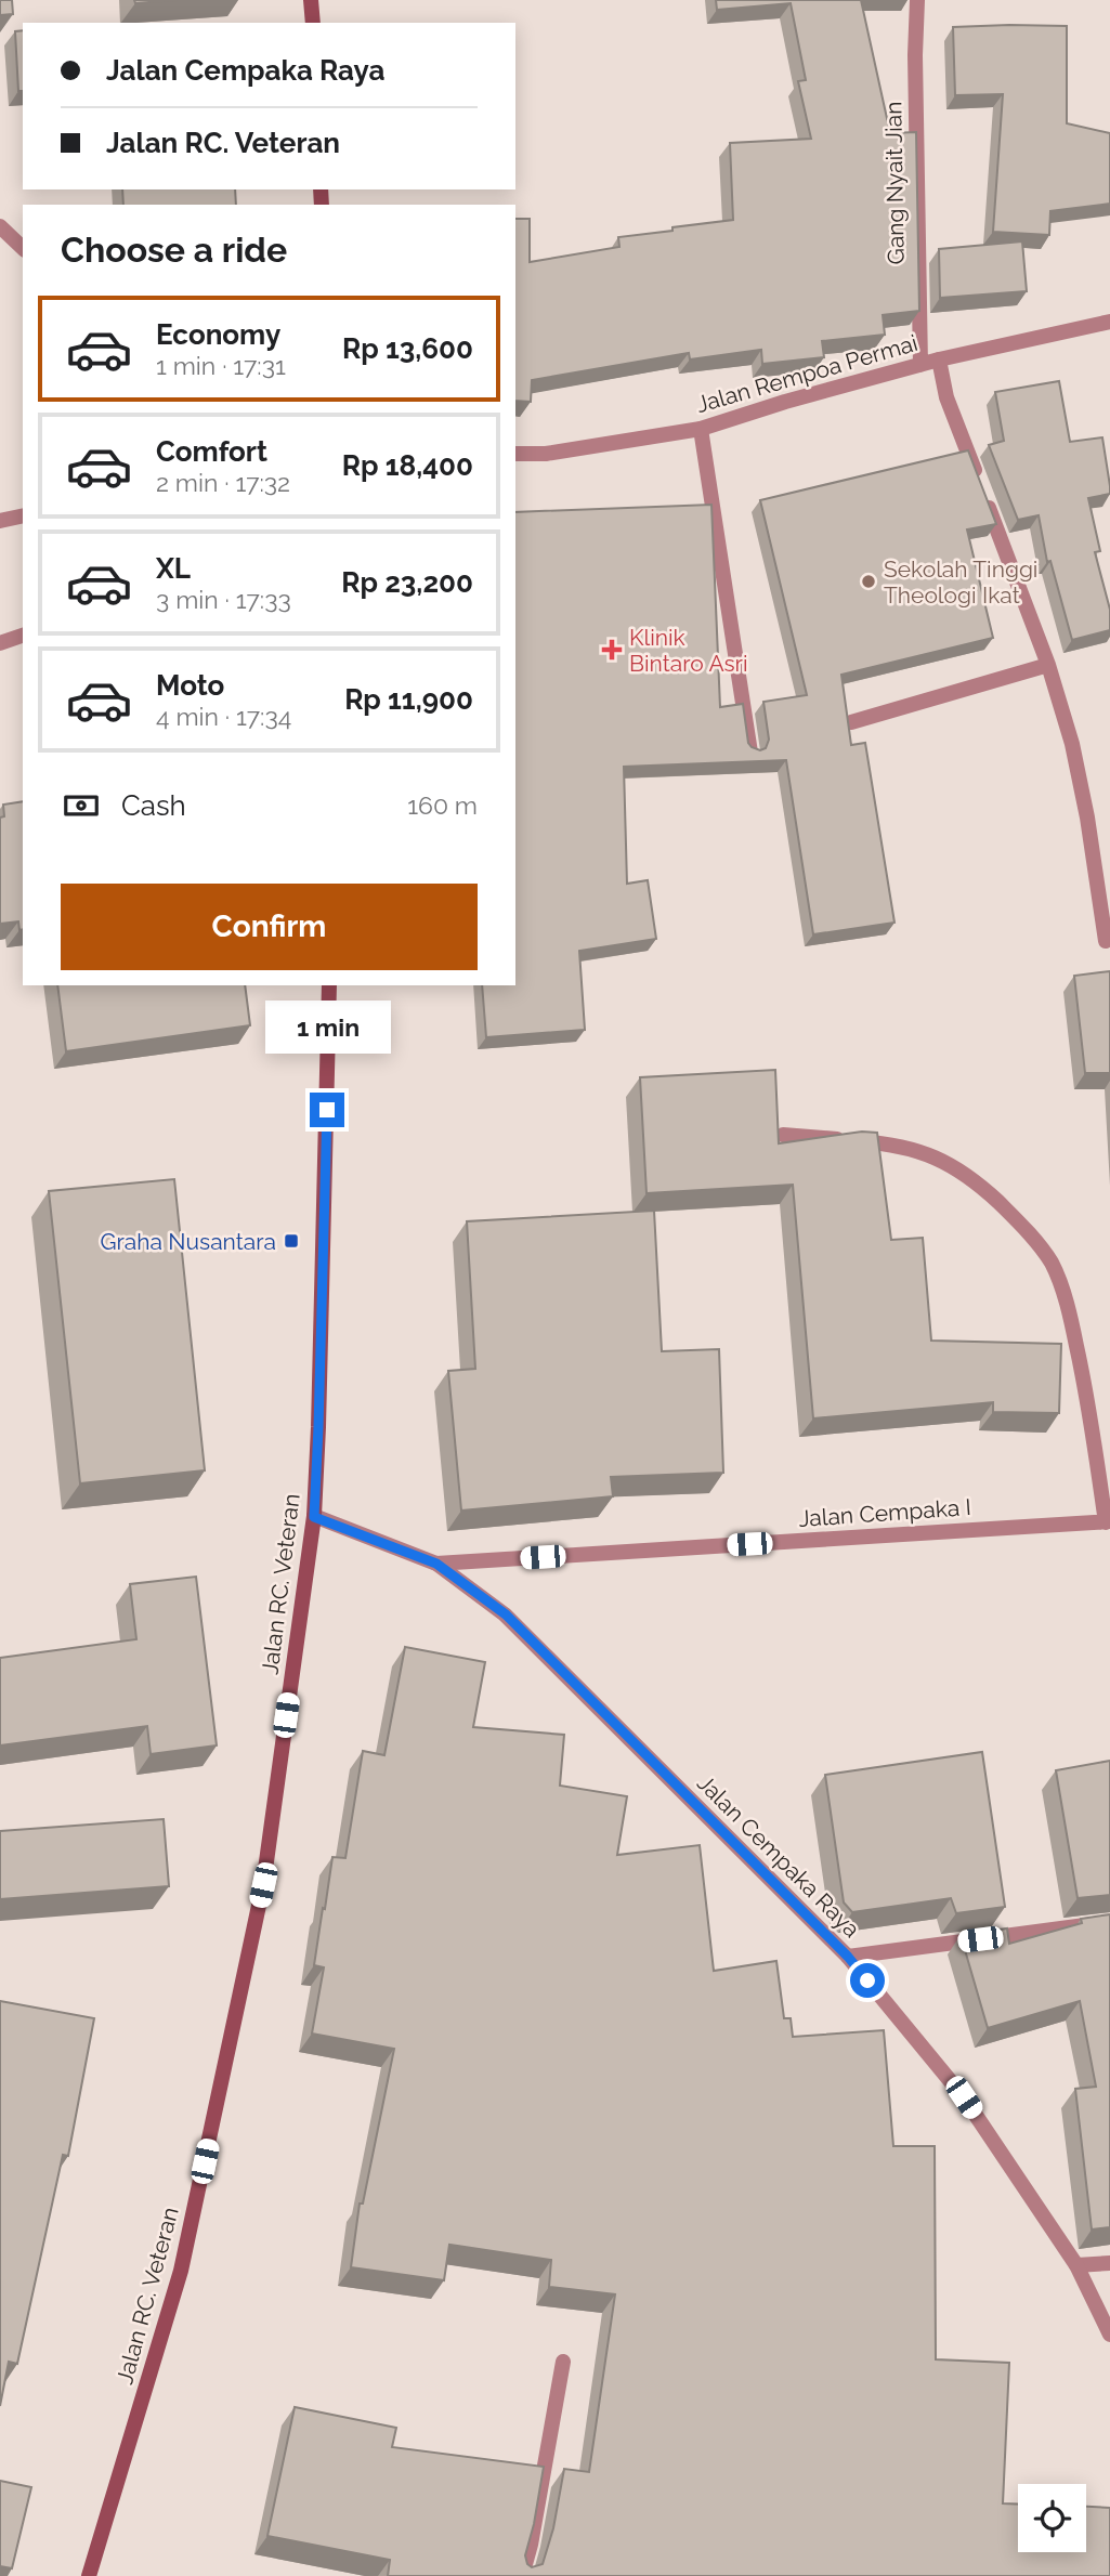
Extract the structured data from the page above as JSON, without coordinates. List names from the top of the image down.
{
  "streets": {
    "main road": ["Jalan RC. Veteran"],
    "street": [
      "Gang Nyait Jian",
      "Jalan Rempoa Permai",
      "Jalan Cempaka I",
      "Jalan Cempaka Raya"
    ]
  },
  "crossings": [
    ["Gang Nyait Jian", "Jalan Rempoa Permai"],
    ["Jalan Cempaka I", "Jalan Cempaka Raya"],
    ["Jalan RC. Veteran", "Jalan Cempaka Raya"]
  ],
  "places": {
    "other": ["Sekolah Tinggi Theologi Ikat"],
    "health": ["Klinik Bintaro Asri"],
    "transit": ["Graha Nusantara"]
  },
  "page": {
    "banner": ["Jalan Cempaka Raya", "Jalan RC. Veteran"],
    "heading": "Choose a ride",
    "list": [
      {
        "name": "Economy",
        "note": "1 min · 17:31",
        "value": "Rp 13,600"
      },
      {
        "name": "Comfort",
        "note": "2 min · 17:32",
        "value": "Rp 18,400"
      },
      {
        "name": "XL",
        "note": "3 min · 17:33",
        "value": "Rp 23,200"
      },
      {
        "name": "Moto",
        "note": "4 min · 17:34",
        "value": "Rp 11,900"
      }
    ],
    "pay": ["Cash", "160 m"],
    "buttons": "Confirm",
    "bubble": "1 min"
  }
}
